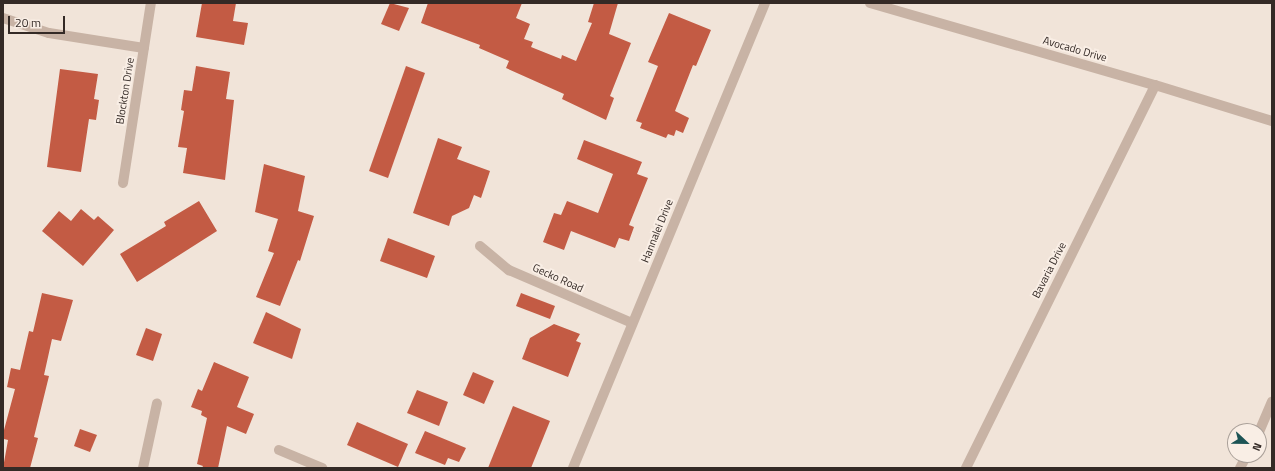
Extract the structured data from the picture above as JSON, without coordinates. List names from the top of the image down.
{
  "streets": {
    "street": [
      "Avocado Drive",
      "Blockton Drive",
      "Hannalei Drive",
      "Bavaria Drive",
      "Gecko Road"
    ]
  },
  "crossings": [
    ["Avocado Drive", "Bavaria Drive"],
    ["Hannalei Drive", "Gecko Road"]
  ],
  "scale_bar": "20 m",
  "north": "right"
}
